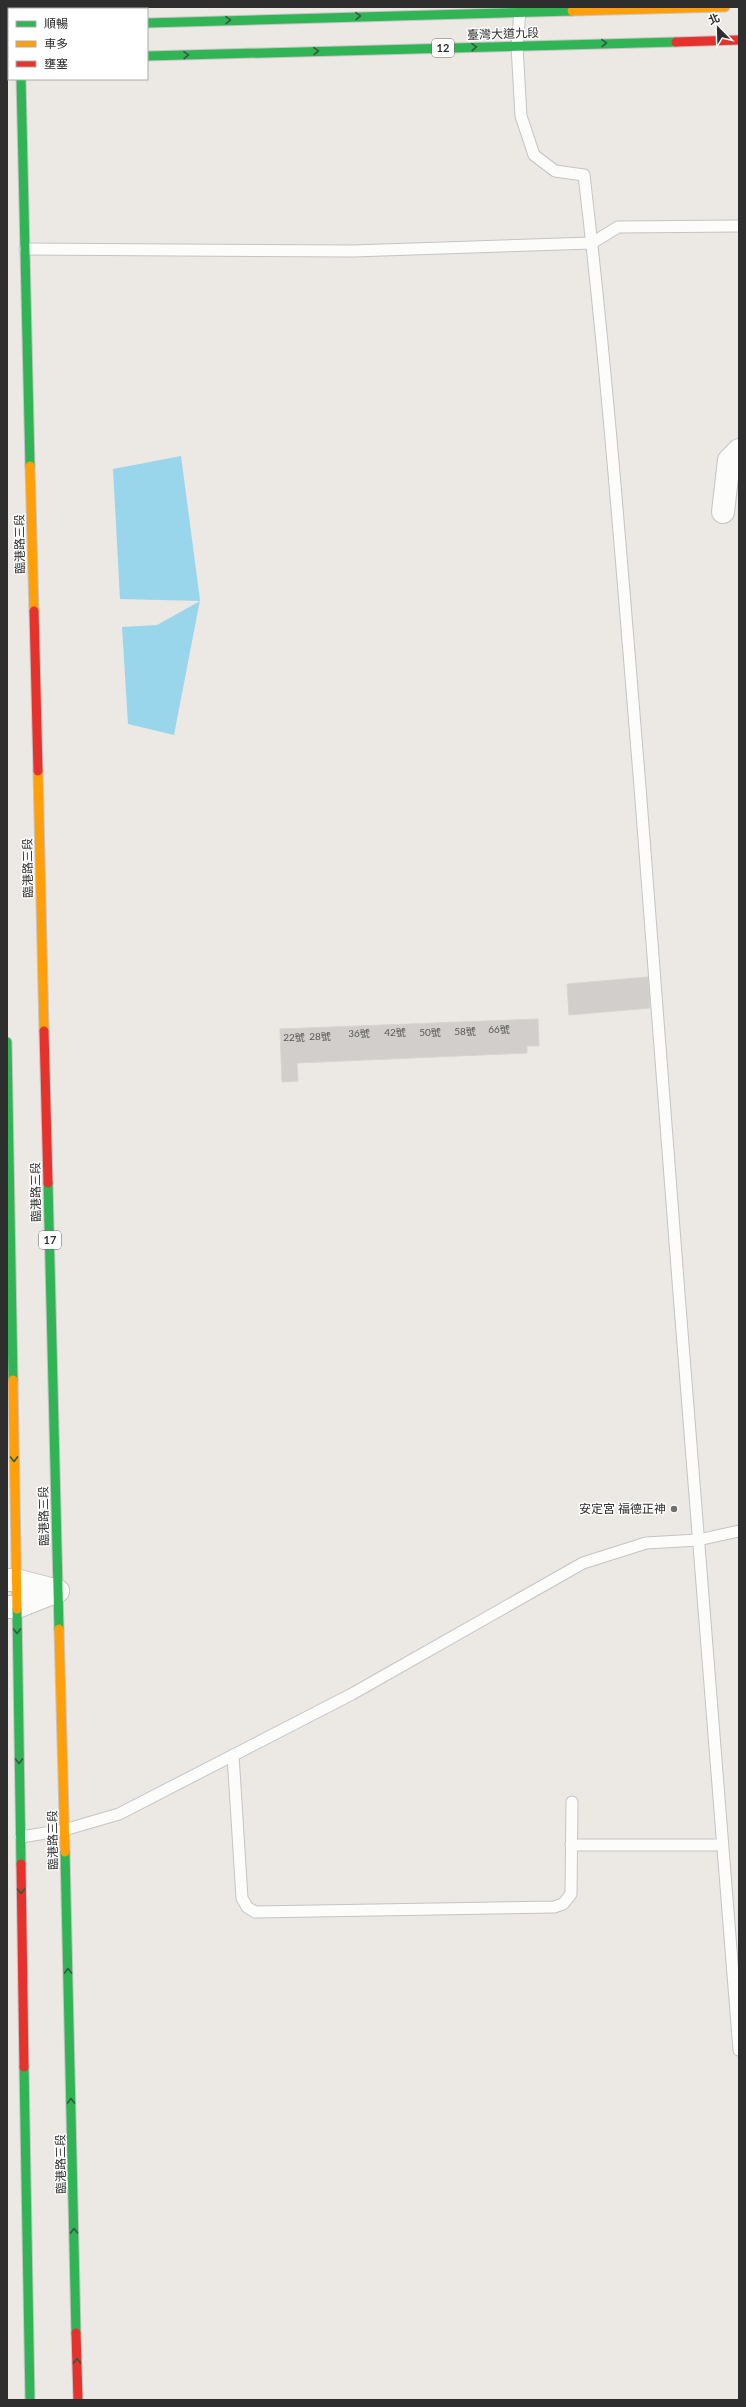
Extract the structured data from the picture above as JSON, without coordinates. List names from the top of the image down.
{
  "streets": {
    "main road": [
      "臺灣大道九段",
      "12",
      "臨港路三段",
      "17"
    ]
  },
  "one_way": ["臺灣大道九段"],
  "places": ["安定宮 福德正神"],
  "house_numbers": [
    "66號",
    "58號",
    "42號",
    "50號",
    "36號",
    "28號",
    "22號"
  ],
  "legend": ["順暢", "車多", "壅塞"],
  "north": "top left"
}
